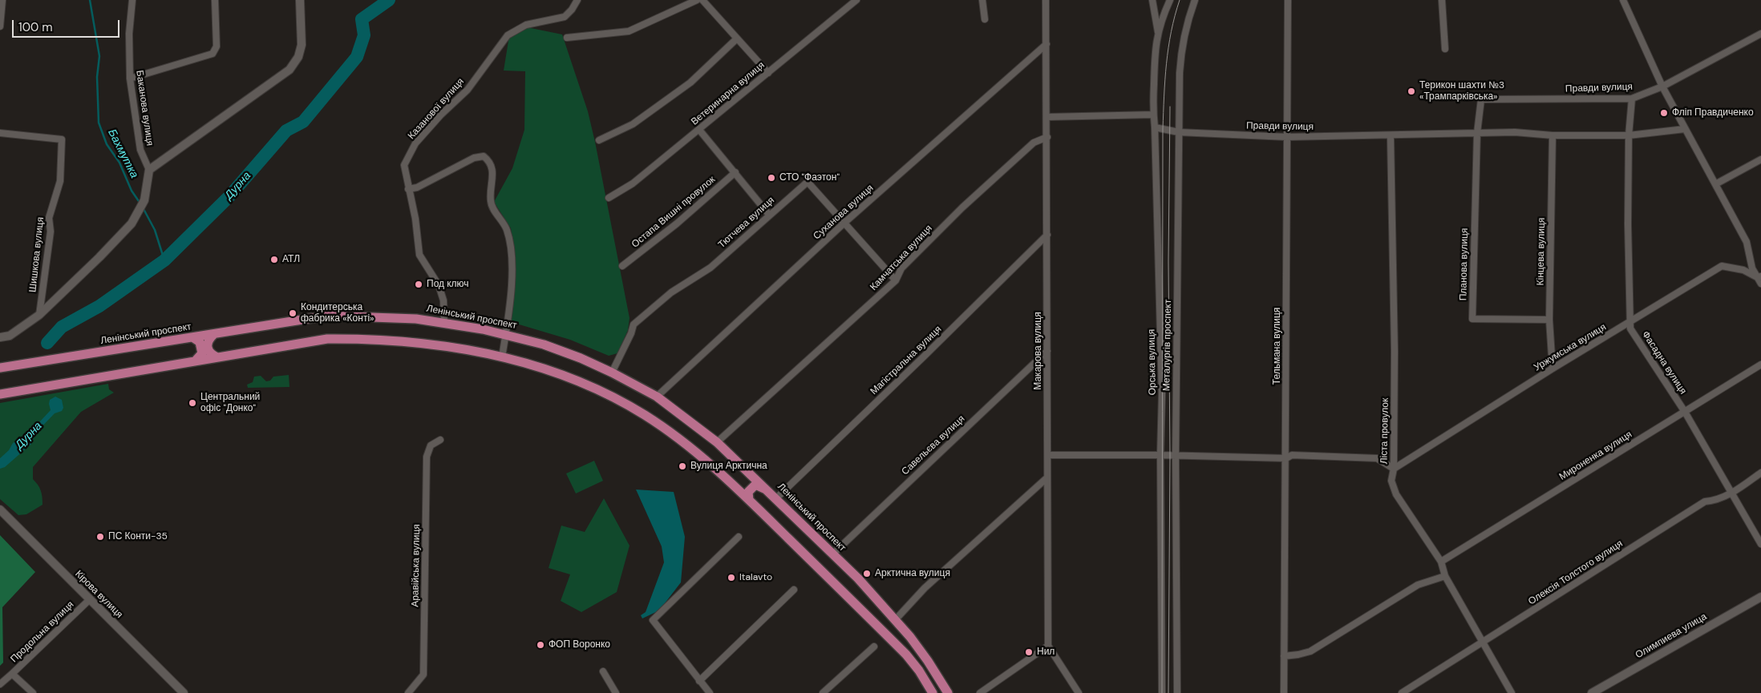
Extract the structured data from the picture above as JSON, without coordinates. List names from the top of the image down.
{
  "streets": {
    "main road": ["Ленінський проспект"],
    "street": [
      "Правди вулиця",
      "Ветеринарна вулиця",
      "Баканова вулиця",
      "Казанової вулиця",
      "Остапа Вишні провулок",
      "Суханова вулиця",
      "Тютчева вулиця",
      "Кінцева вулиця",
      "Шишкова вулиця",
      "Камчатська вулиця",
      "Планова вулиця",
      "Металургів проспект",
      "Тельмана вулиця",
      "Уржумська вулиця",
      "Макарова вулиця",
      "Магістральна вулиця",
      "Орська вулиця",
      "Фасадна вулиця",
      "Ліста провулок",
      "Савельєва вулиця",
      "Мироненка вулиця",
      "Аравійська вулиця",
      "Олексія Толстого вулиця",
      "Кірова вулиця",
      "Продольна вулиця",
      "Олимпиева улица"
    ]
  },
  "crossings": [
    ["Правди вулиця", "Кінцева вулиця"],
    ["Правди вулиця", "Планова вулиця"],
    ["Правди вулиця", "Металургів проспект"],
    ["Правди вулиця", "Тельмана вулиця"],
    ["Правди вулиця", "Орська вулиця"],
    ["Правди вулиця", "Фасадна вулиця"],
    ["Правди вулиця", "Ліста провулок"],
    ["Казанової вулиця", "Ленінський проспект"],
    ["Суханова вулиця", "Тютчева вулиця"],
    ["Суханова вулиця", "Ленінський проспект"],
    ["Суханова вулиця", "Макарова вулиця"],
    ["Тютчева вулиця", "Камчатська вулиця"],
    ["Тютчева вулиця", "Ленінський проспект"],
    ["Кінцева вулиця", "Планова вулиця"],
    ["Кінцева вулиця", "Уржумська вулиця"],
    ["Камчатська вулиця", "Ленінський проспект"],
    ["Камчатська вулиця", "Макарова вулиця"],
    ["Ленінський проспект", "Магістральна вулиця"],
    ["Ленінський проспект", "Савельєва вулиця"],
    ["Уржумська вулиця", "Фасадна вулиця"],
    ["Уржумська вулиця", "Ліста провулок"],
    ["Макарова вулиця", "Магістральна вулиця"],
    ["Макарова вулиця", "Савельєва вулиця"],
    ["Фасадна вулиця", "Мироненка вулиця"],
    ["Фасадна вулиця", "Олексія Толстого вулиця"],
    ["Ліста провулок", "Мироненка вулиця"],
    ["Ліста провулок", "Олексія Толстого вулиця"],
    ["Кірова вулиця", "Продольна вулиця"]
  ],
  "water": ["Бахмутка", "Дурна"],
  "places": [
    "Терикон шахти №3 «Трампарківська»",
    "Фліп Правдиченко",
    "СТО \"Фаэтон\"",
    "АТЛ",
    "Под ключ",
    "Кондитерська фабрика «Конті»",
    "Центральний офіс \"Донко\"",
    "Вулиця Арктична",
    "ПС Конти-35",
    "Арктична вулиця",
    "Italavto",
    "ФОП Воронко",
    "Нил"
  ],
  "scale_bar": "100 m"
}
